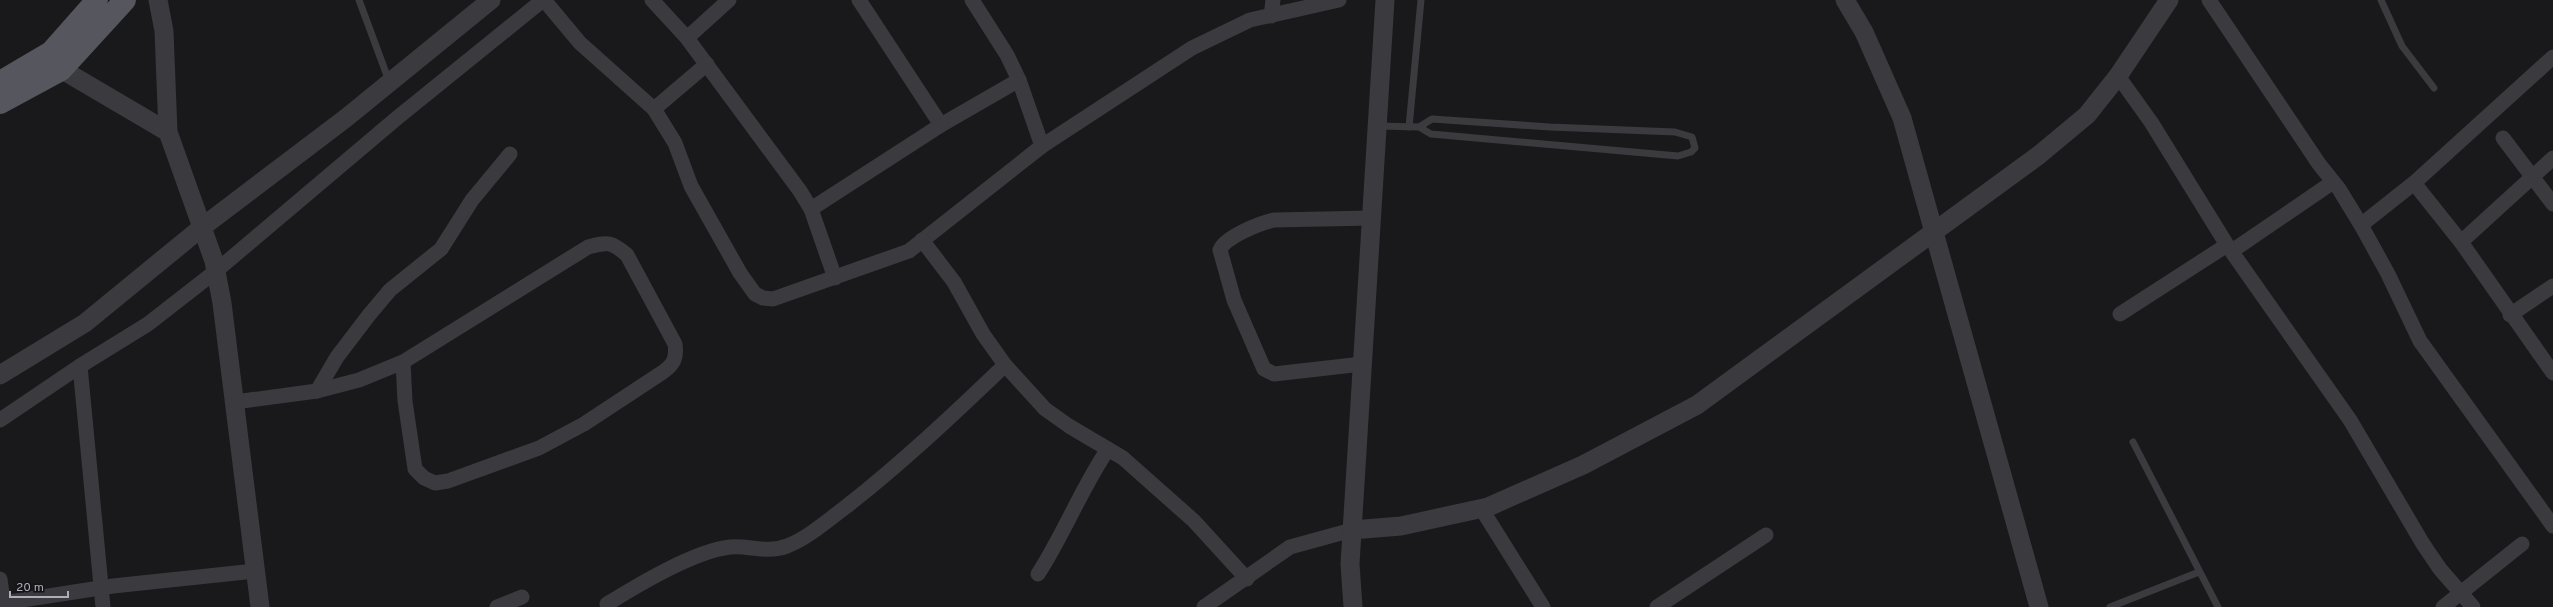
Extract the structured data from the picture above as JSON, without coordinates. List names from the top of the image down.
{
  "scale_bar": "20 m"
}
